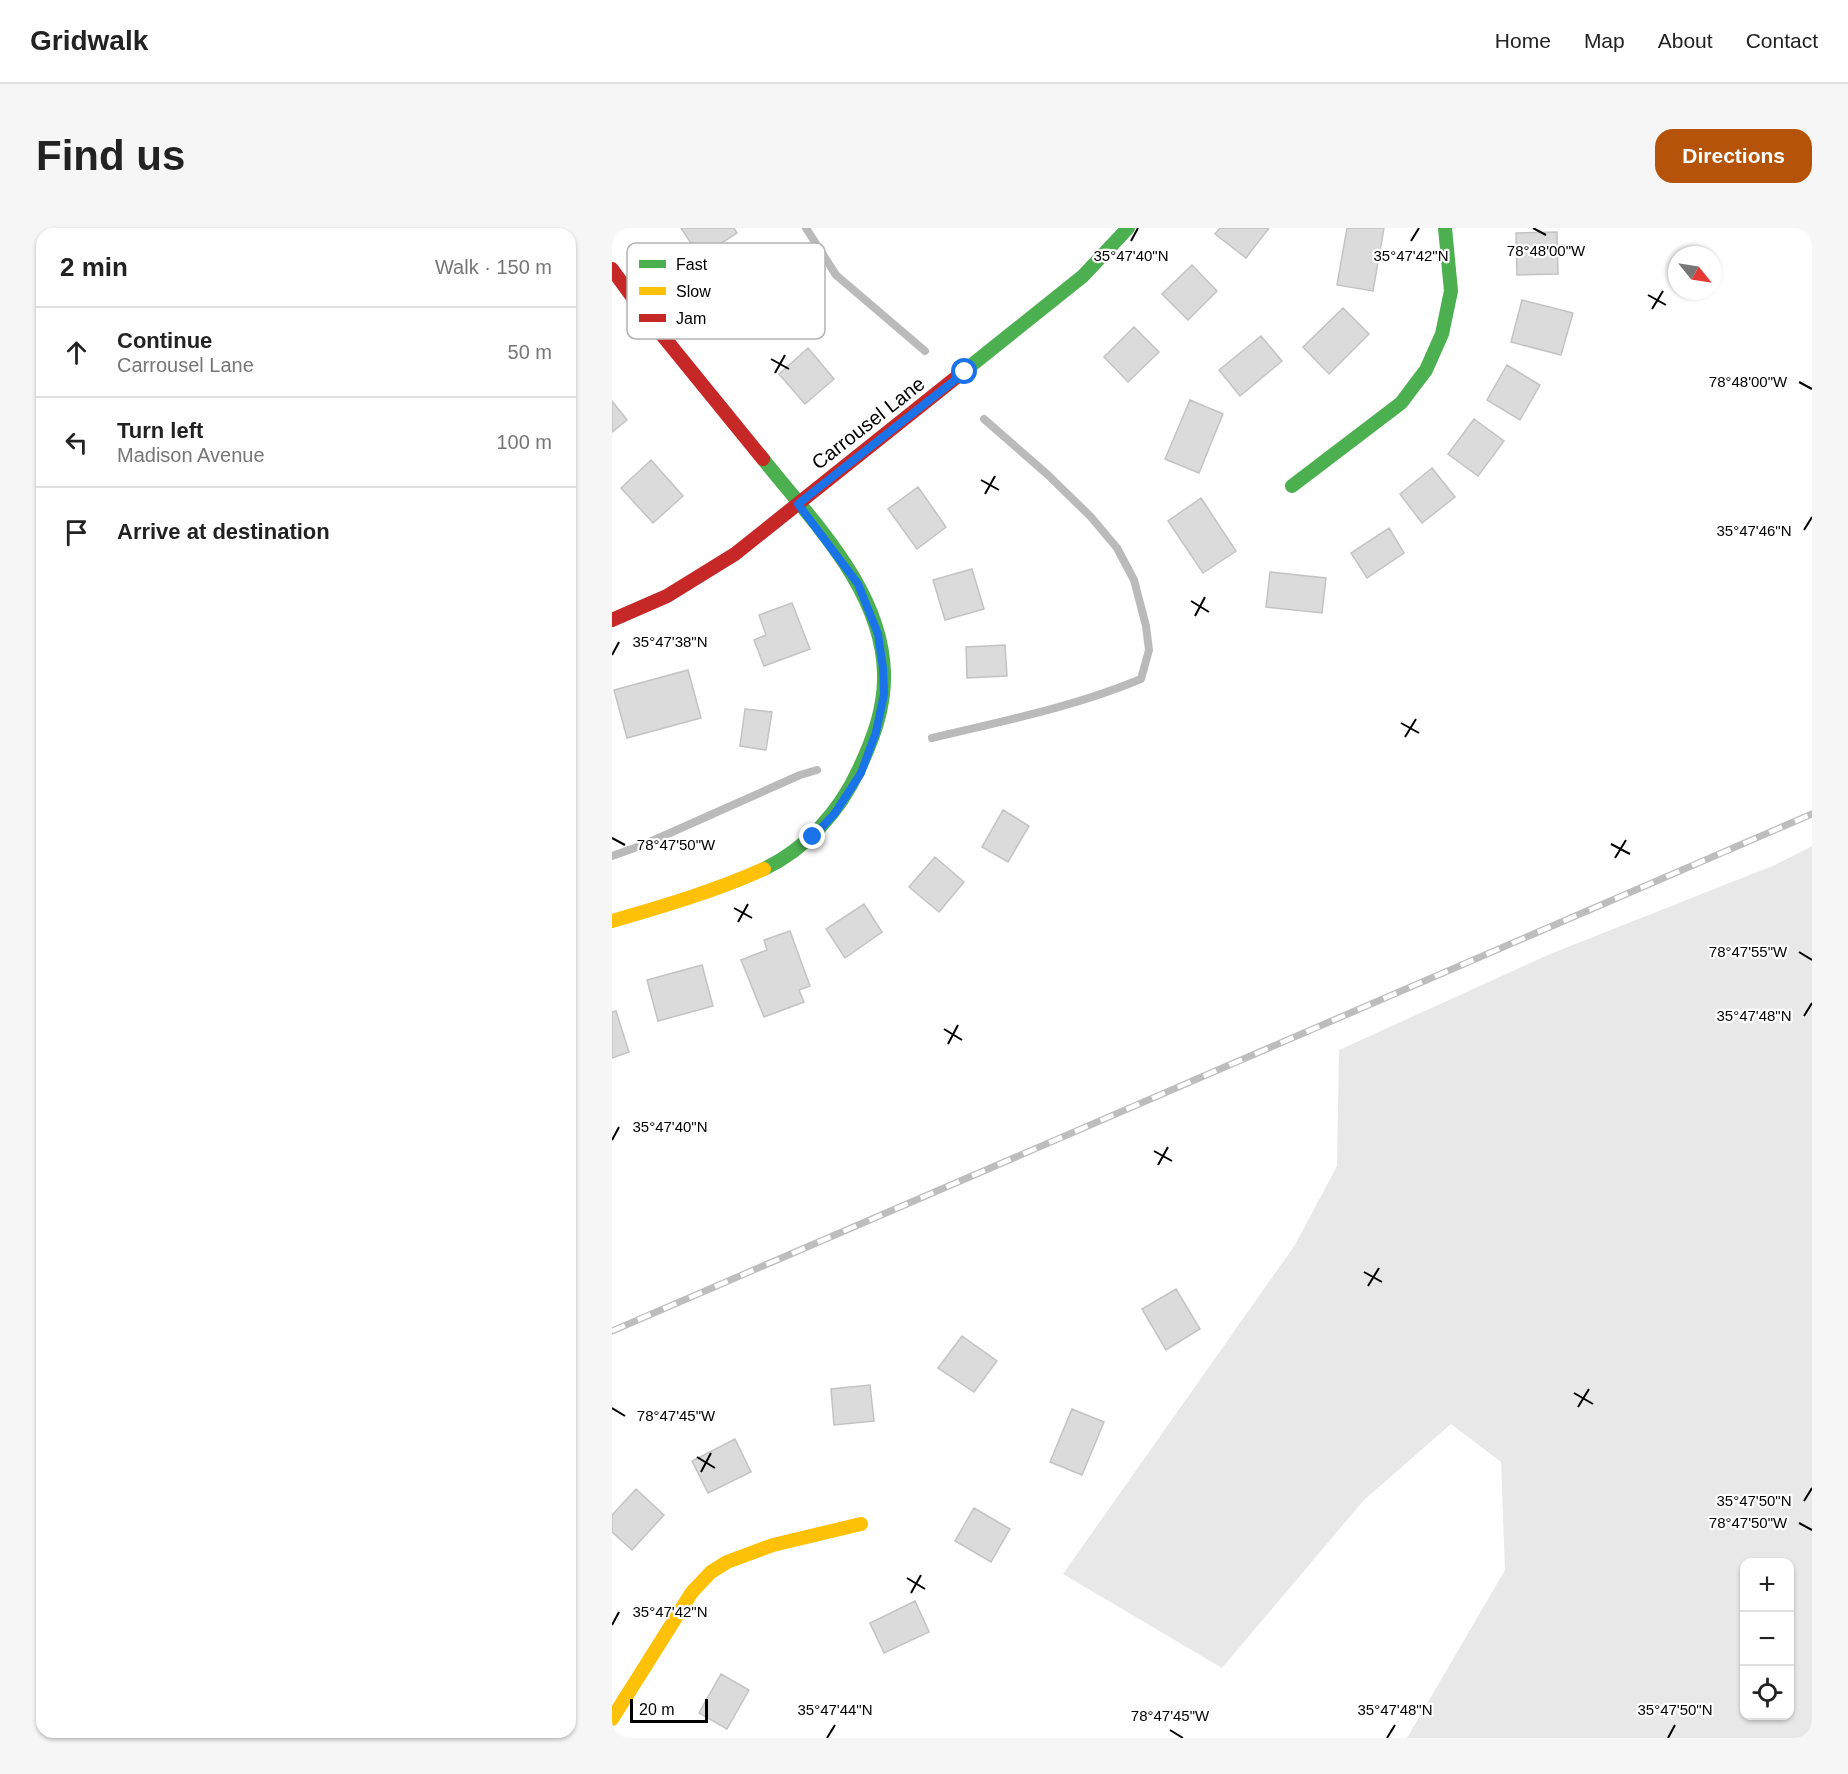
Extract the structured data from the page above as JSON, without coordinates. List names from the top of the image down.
{
  "streets": {
    "street": ["Carrousel Lane"]
  },
  "legend": ["Fast", "Slow", "Jam"],
  "scale_bar": "20 m",
  "north": "bottom right",
  "page": {
    "header": "Gridwalk",
    "nav": [
      "Home",
      "Map",
      "About",
      "Contact"
    ],
    "buttons": "Directions",
    "title": "Find us",
    "heading": ["2 min", "Walk · 150 m"],
    "list": [
      ["Continue", "Carrousel Lane", "50 m"],
      ["Turn left", "Madison Avenue", "100 m"],
      "Arrive at destination"
    ],
    "map_buttons": ["+", "−"],
    "scale": "20 m"
  },
  "coordinates": [
    "78°48'00\"W",
    "35°47'40\"N",
    "35°47'42\"N",
    "35°47'46\"N",
    "35°47'38\"N",
    "78°47'50\"W",
    "78°47'55\"W",
    "35°47'48\"N",
    "78°47'45\"W",
    "35°47'50\"N",
    "35°47'44\"N"
  ]
}
